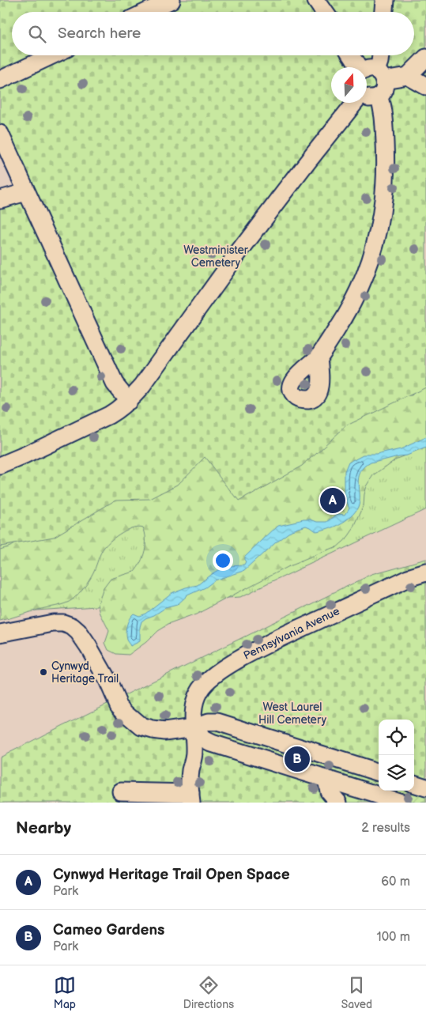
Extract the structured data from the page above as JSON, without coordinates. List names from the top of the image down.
{
  "streets": {
    "lane": ["Pennsylvania Avenue"]
  },
  "parks": ["Westminister Cemetery", "West Laurel Hill Cemetery"],
  "places": ["Cynwyd Heritage Trail"],
  "north": "top",
  "page": {
    "search": "Search here",
    "pins": ["A", "B"],
    "heading": ["Nearby", "2 results"],
    "list": [
      {
        "mark": "A",
        "name": "Cynwyd Heritage Trail Open Space",
        "note": "Park",
        "value": "60 m"
      },
      {
        "mark": "B",
        "name": "Cameo Gardens",
        "note": "Park",
        "value": "100 m"
      }
    ],
    "nav": ["Map", "Directions", "Saved"]
  }
}
